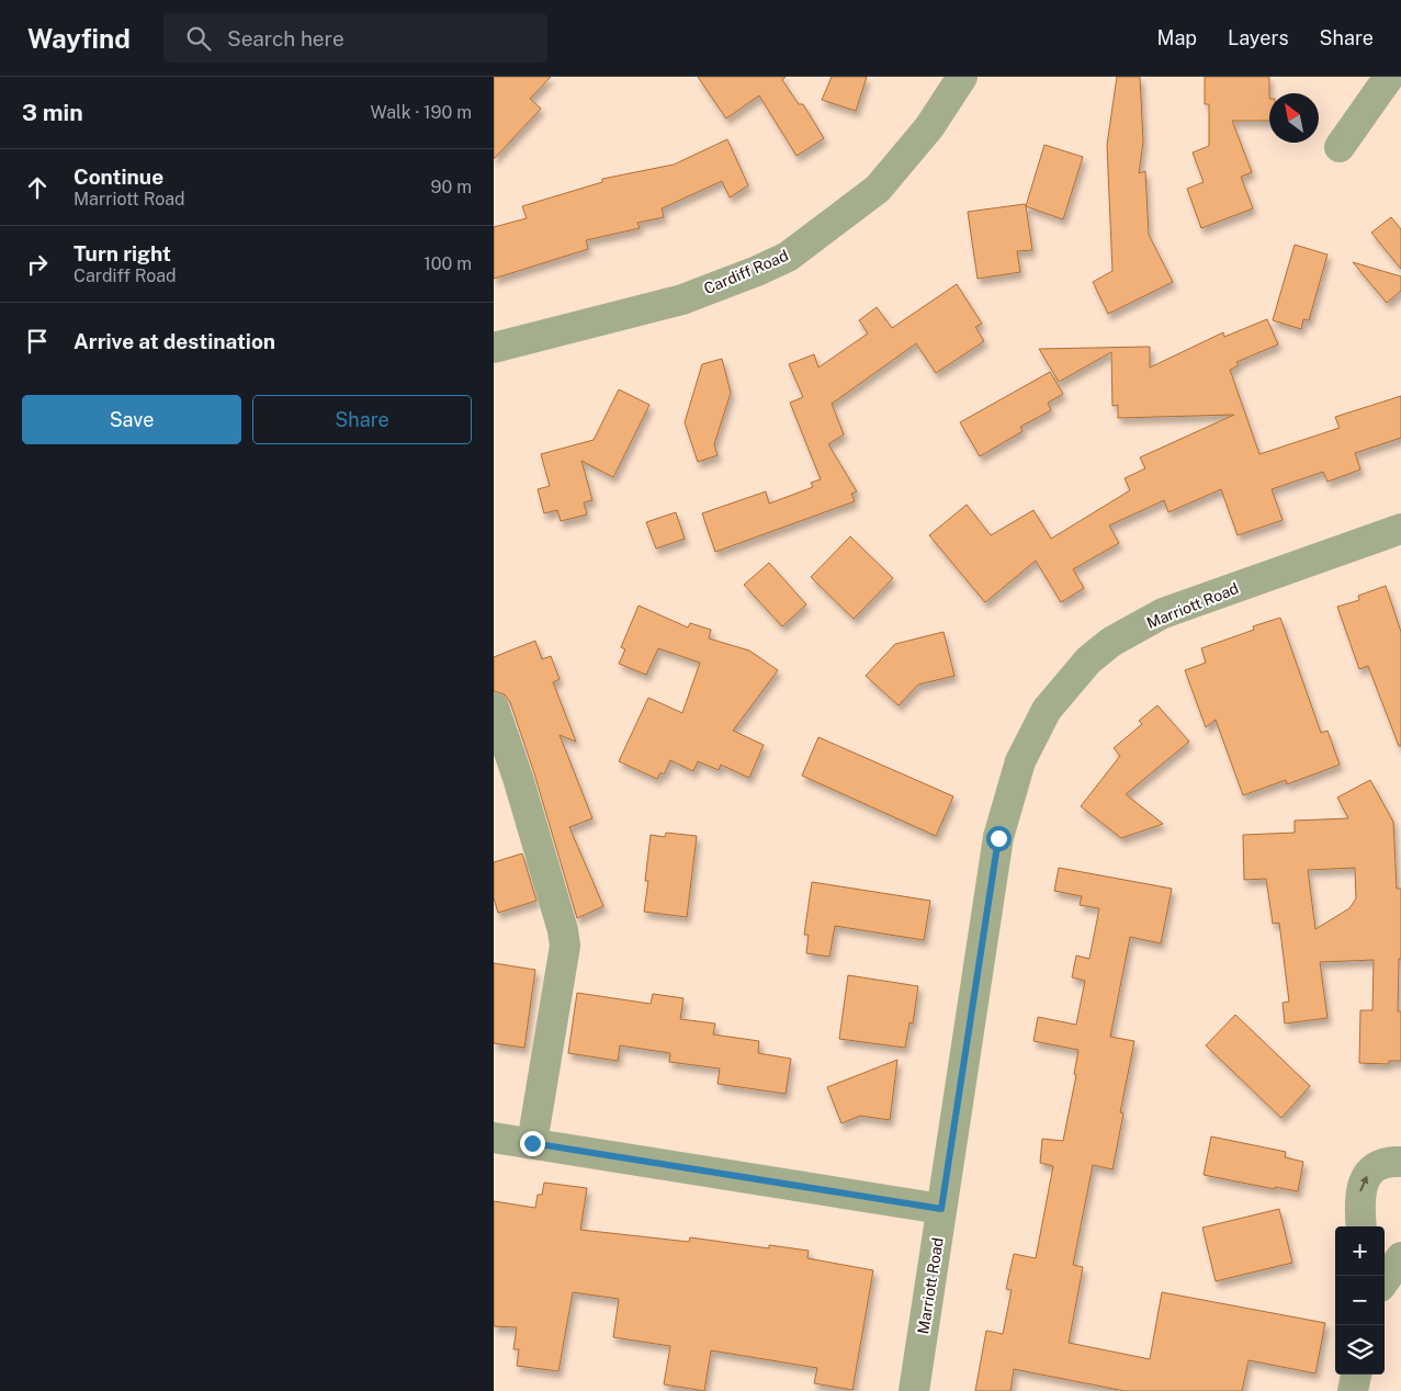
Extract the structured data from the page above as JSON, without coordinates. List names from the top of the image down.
{
  "streets": {
    "street": ["Cardiff Road", "Marriott Road"]
  },
  "north": "top left",
  "page": {
    "header": "Wayfind",
    "search": "Search here",
    "nav": ["Map", "Layers", "Share"],
    "heading": ["3 min", "Walk · 190 m"],
    "list": [
      ["Continue", "Marriott Road", "90 m"],
      ["Turn right", "Cardiff Road", "100 m"],
      "Arrive at destination"
    ],
    "buttons": ["Save", "Share"],
    "map_buttons": ["+", "−"]
  }
}
